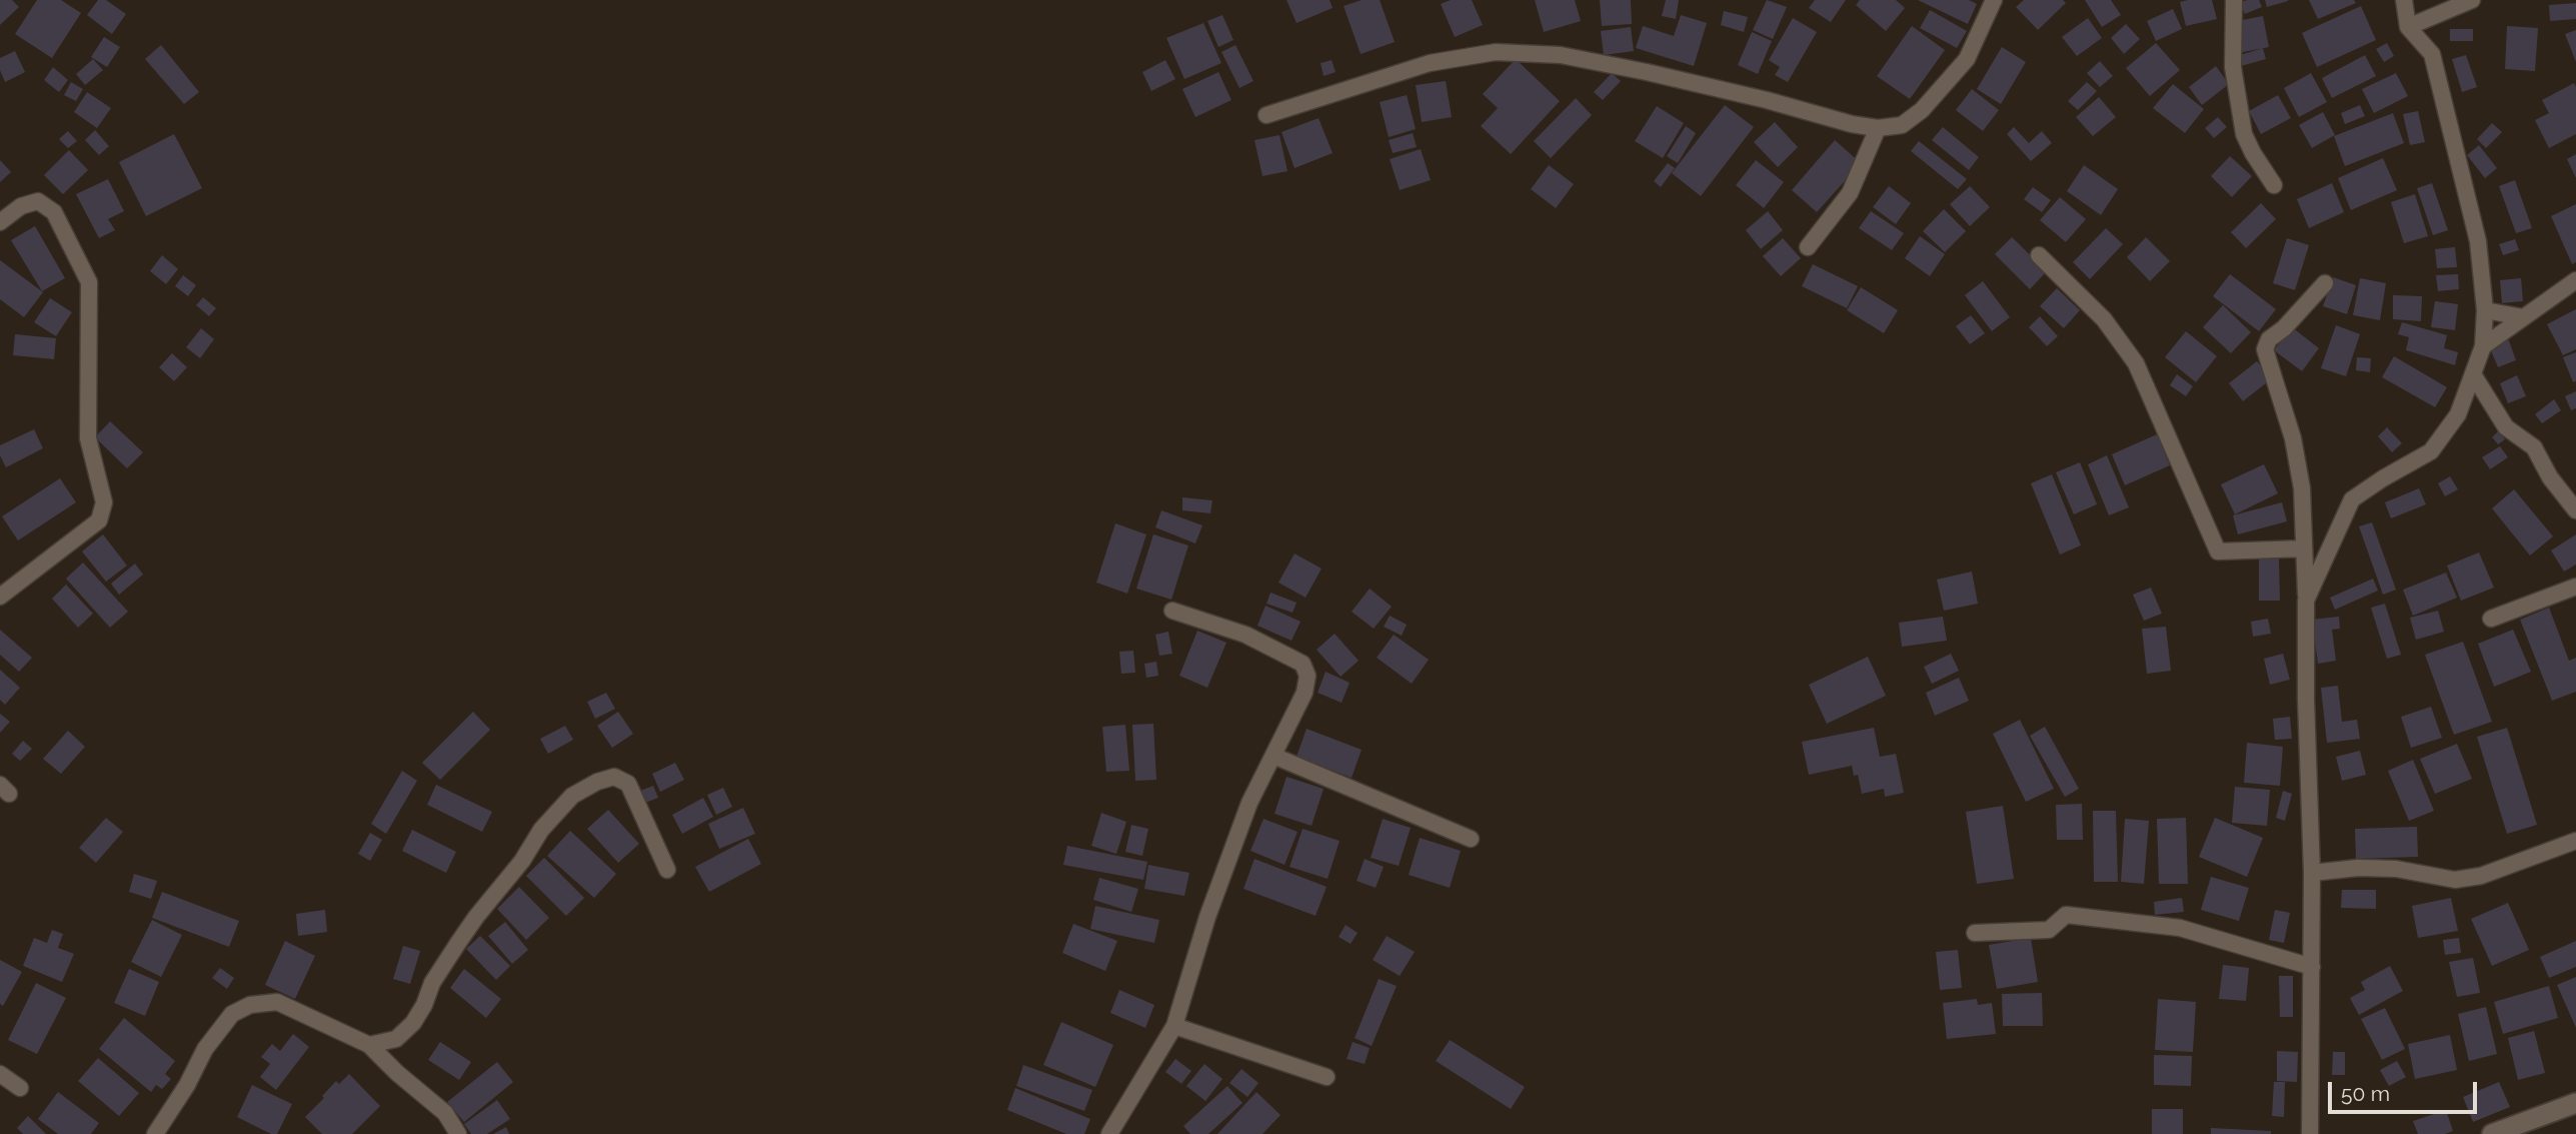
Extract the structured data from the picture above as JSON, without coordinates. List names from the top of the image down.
{
  "scale_bar": "50 m"
}
